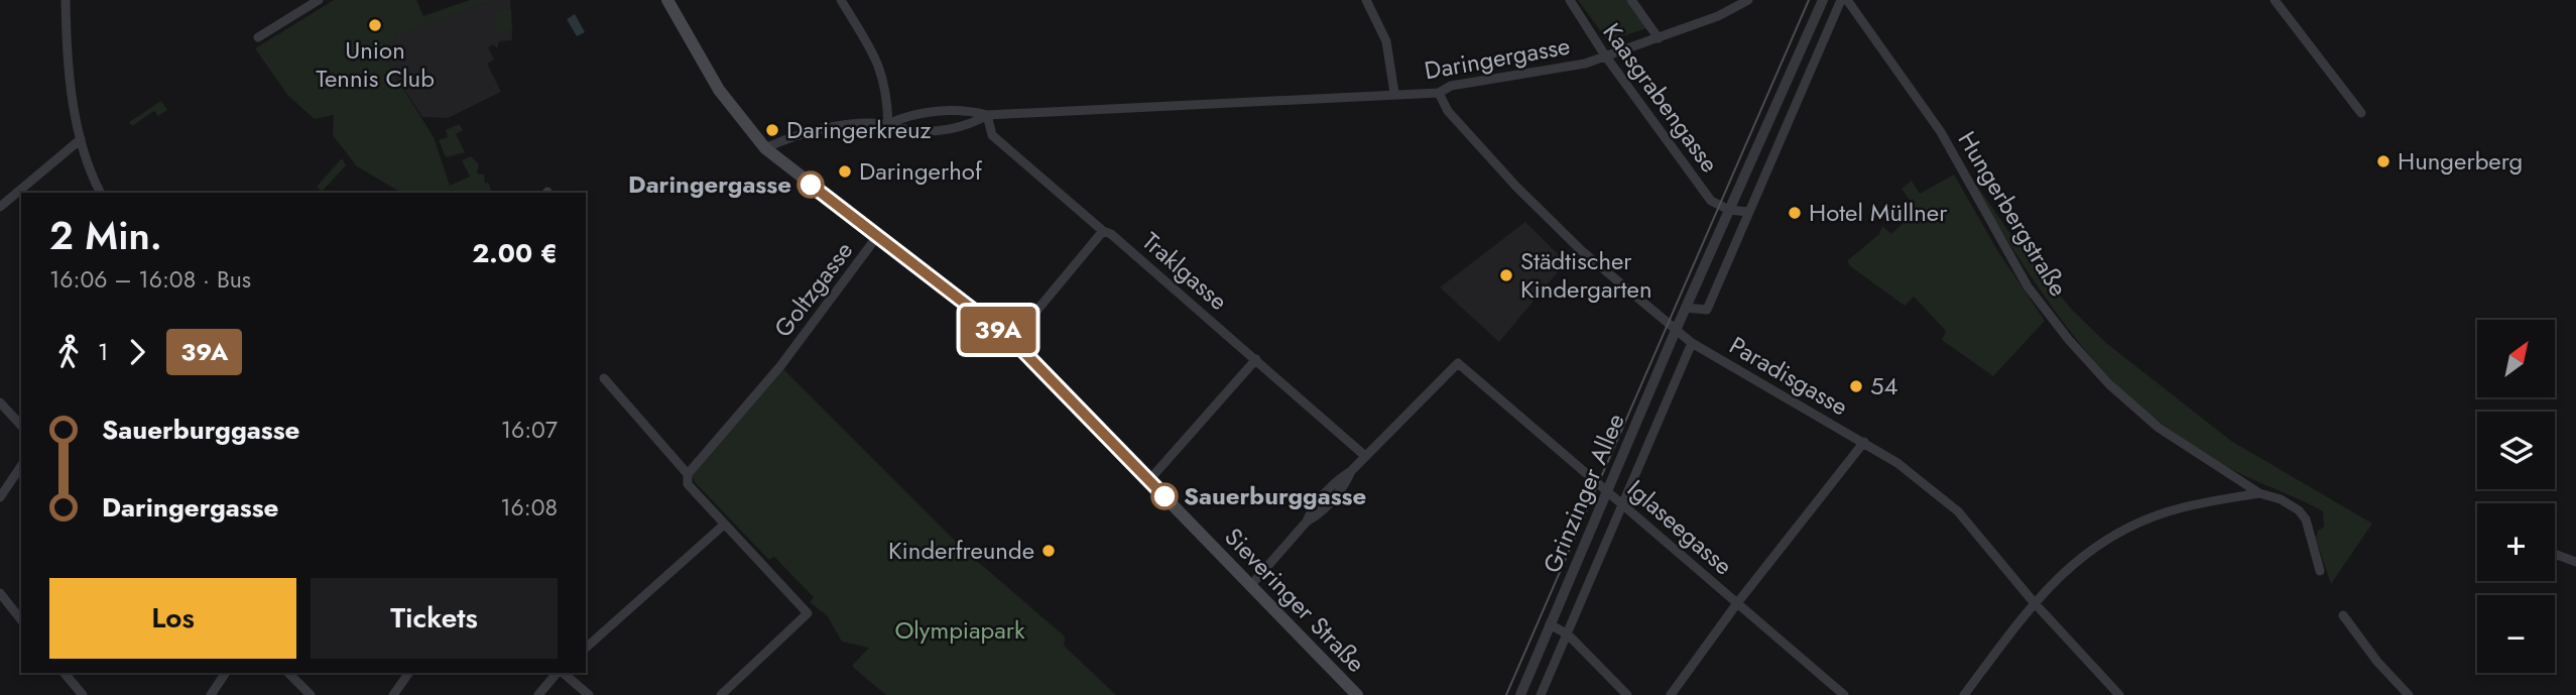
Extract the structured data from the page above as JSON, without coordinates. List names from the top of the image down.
{
  "streets": {
    "main road": ["Sieveringer Straße"],
    "street": [
      "Daringergasse",
      "Kaasgrabengasse",
      "Hungerbergstraße",
      "Traklgasse",
      "Goltzgasse",
      "Paradisgasse",
      "Grinzinger Allee",
      "Iglaseegasse"
    ]
  },
  "crossings": [
    ["Daringergasse", "Kaasgrabengasse"],
    ["Daringergasse", "Traklgasse"],
    ["Daringergasse", "Paradisgasse"],
    ["Daringergasse", "Sieveringer Straße"],
    ["Kaasgrabengasse", "Grinzinger Allee"],
    ["Traklgasse", "Iglaseegasse"],
    ["Goltzgasse", "Sieveringer Straße"],
    ["Paradisgasse", "Grinzinger Allee"],
    ["Grinzinger Allee", "Iglaseegasse"]
  ],
  "parks": ["Olympiapark"],
  "places": [
    "Union Tennis Club",
    "Daringerkreuz",
    "Hungerberg",
    "Daringerhof",
    "Daringergasse",
    "Hotel Müllner",
    "Städtischer Kindergarten",
    "54",
    "Sauerburggasse",
    "Kinderfreunde"
  ],
  "lines": ["bus line 39A"],
  "north": "top right",
  "page": {
    "on_map": "39A",
    "heading": ["2 Min.", "16:06 – 16:08 · Bus", "2.00 €"],
    "legs": ["1", "39A"],
    "map_buttons": ["+", "−"],
    "list": [
      {
        "name": "Sauerburggasse",
        "value": "16:07"
      },
      {
        "name": "Daringergasse",
        "value": "16:08"
      }
    ],
    "buttons": ["Los", "Tickets"]
  }
}
